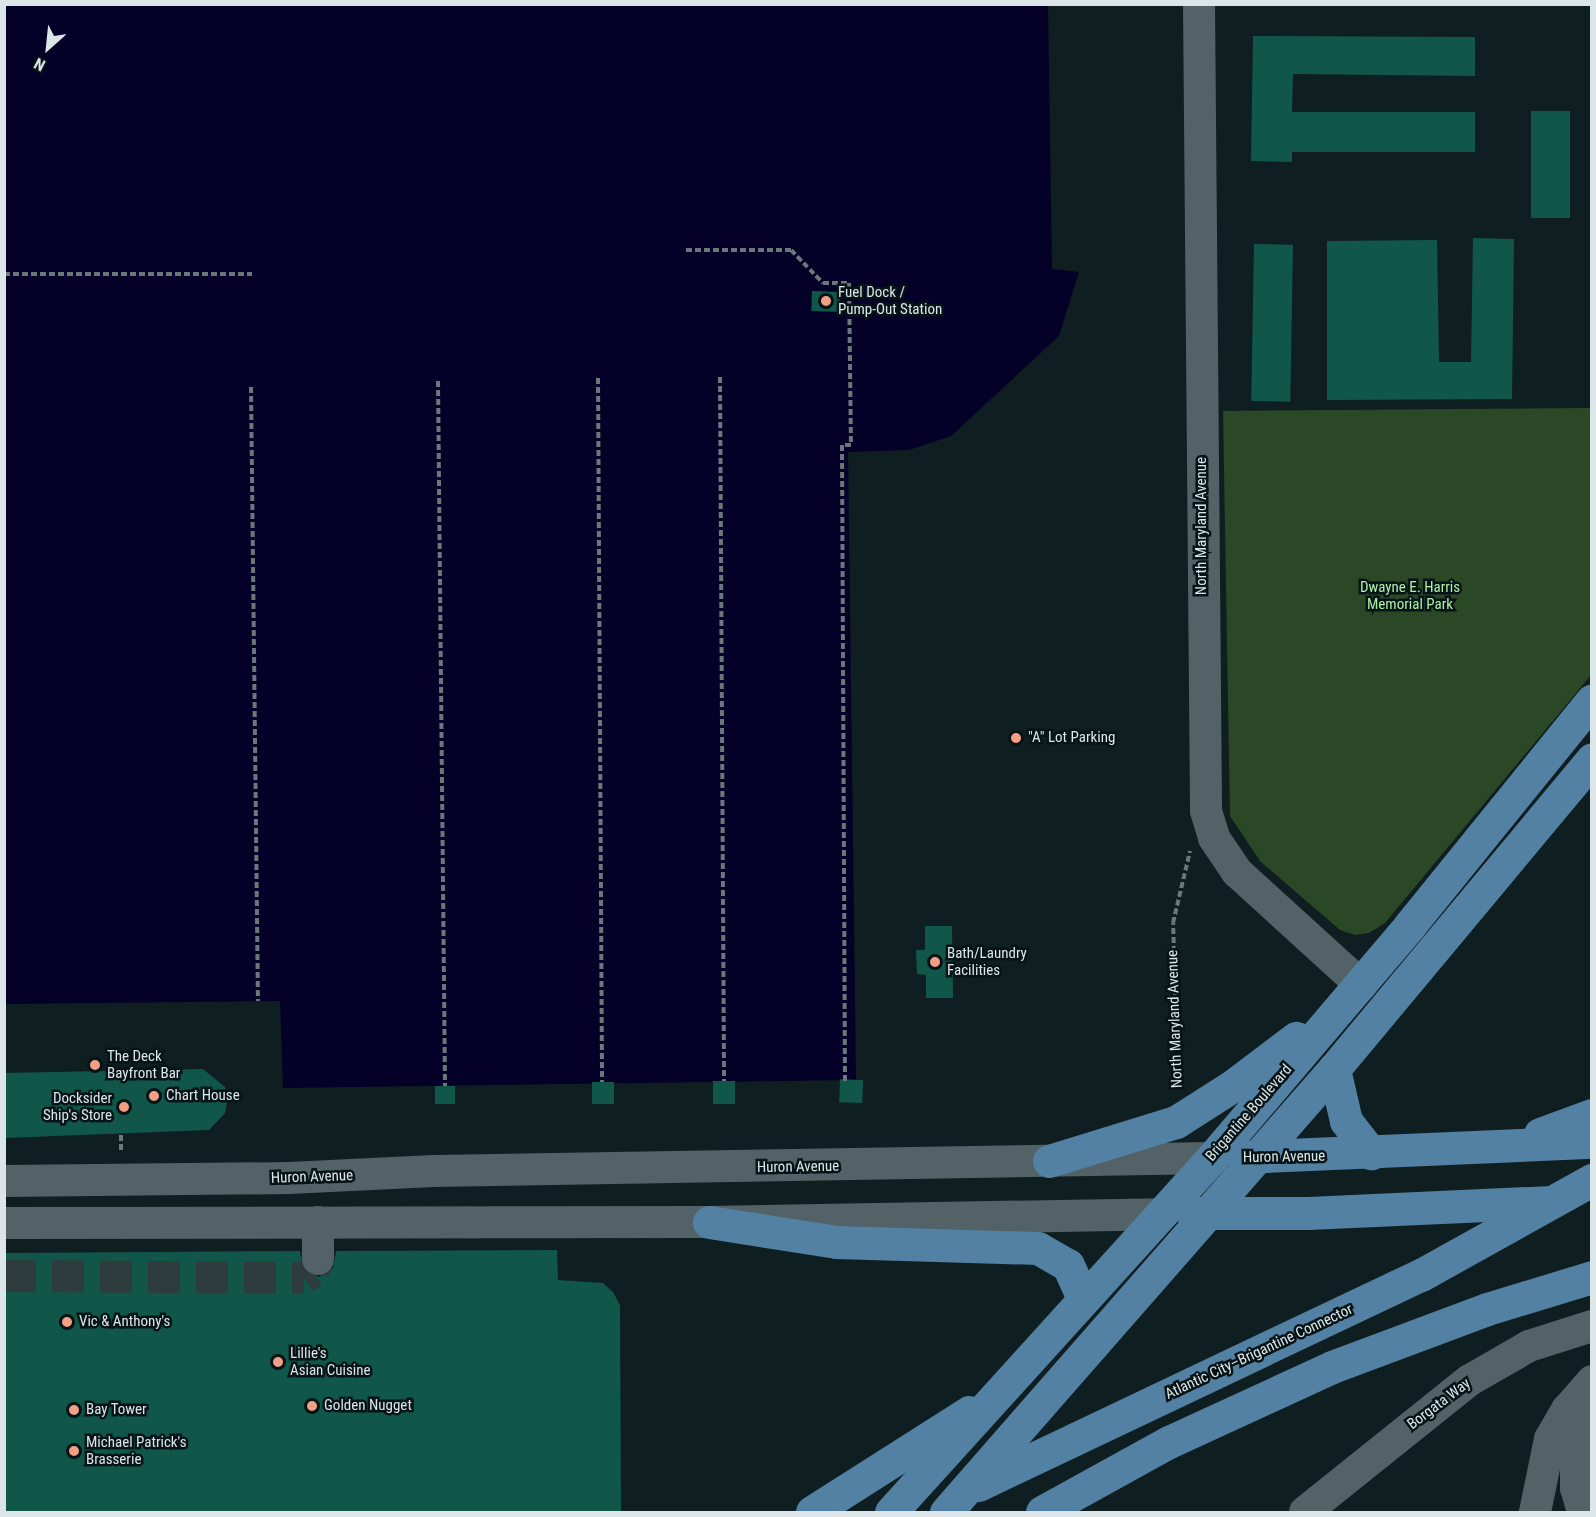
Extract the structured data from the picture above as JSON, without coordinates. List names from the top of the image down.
{
  "streets": {
    "main road": ["Brigantine Boulevard", "Huron Avenue", "Atlantic City–Brigantine Connector"],
    "street": ["North Maryland Avenue", "Borgata Way"]
  },
  "crossings": [
    ["North Maryland Avenue", "Brigantine Boulevard"],
    ["Brigantine Boulevard", "Huron Avenue"]
  ],
  "parks": ["Dwayne E. Harris Memorial Park"],
  "places": [
    "Fuel Dock / Pump-Out Station",
    "\"A\" Lot Parking",
    "Bath/Laundry Facilities",
    "The Deck Bayfront Bar",
    "Chart House",
    "Docksider Ship's Store",
    "Vic & Anthony's",
    "Lillie's Asian Cuisine",
    "Golden Nugget",
    "Bay Tower",
    "Michael Patrick's Brasserie"
  ],
  "north": "bottom left"
}
